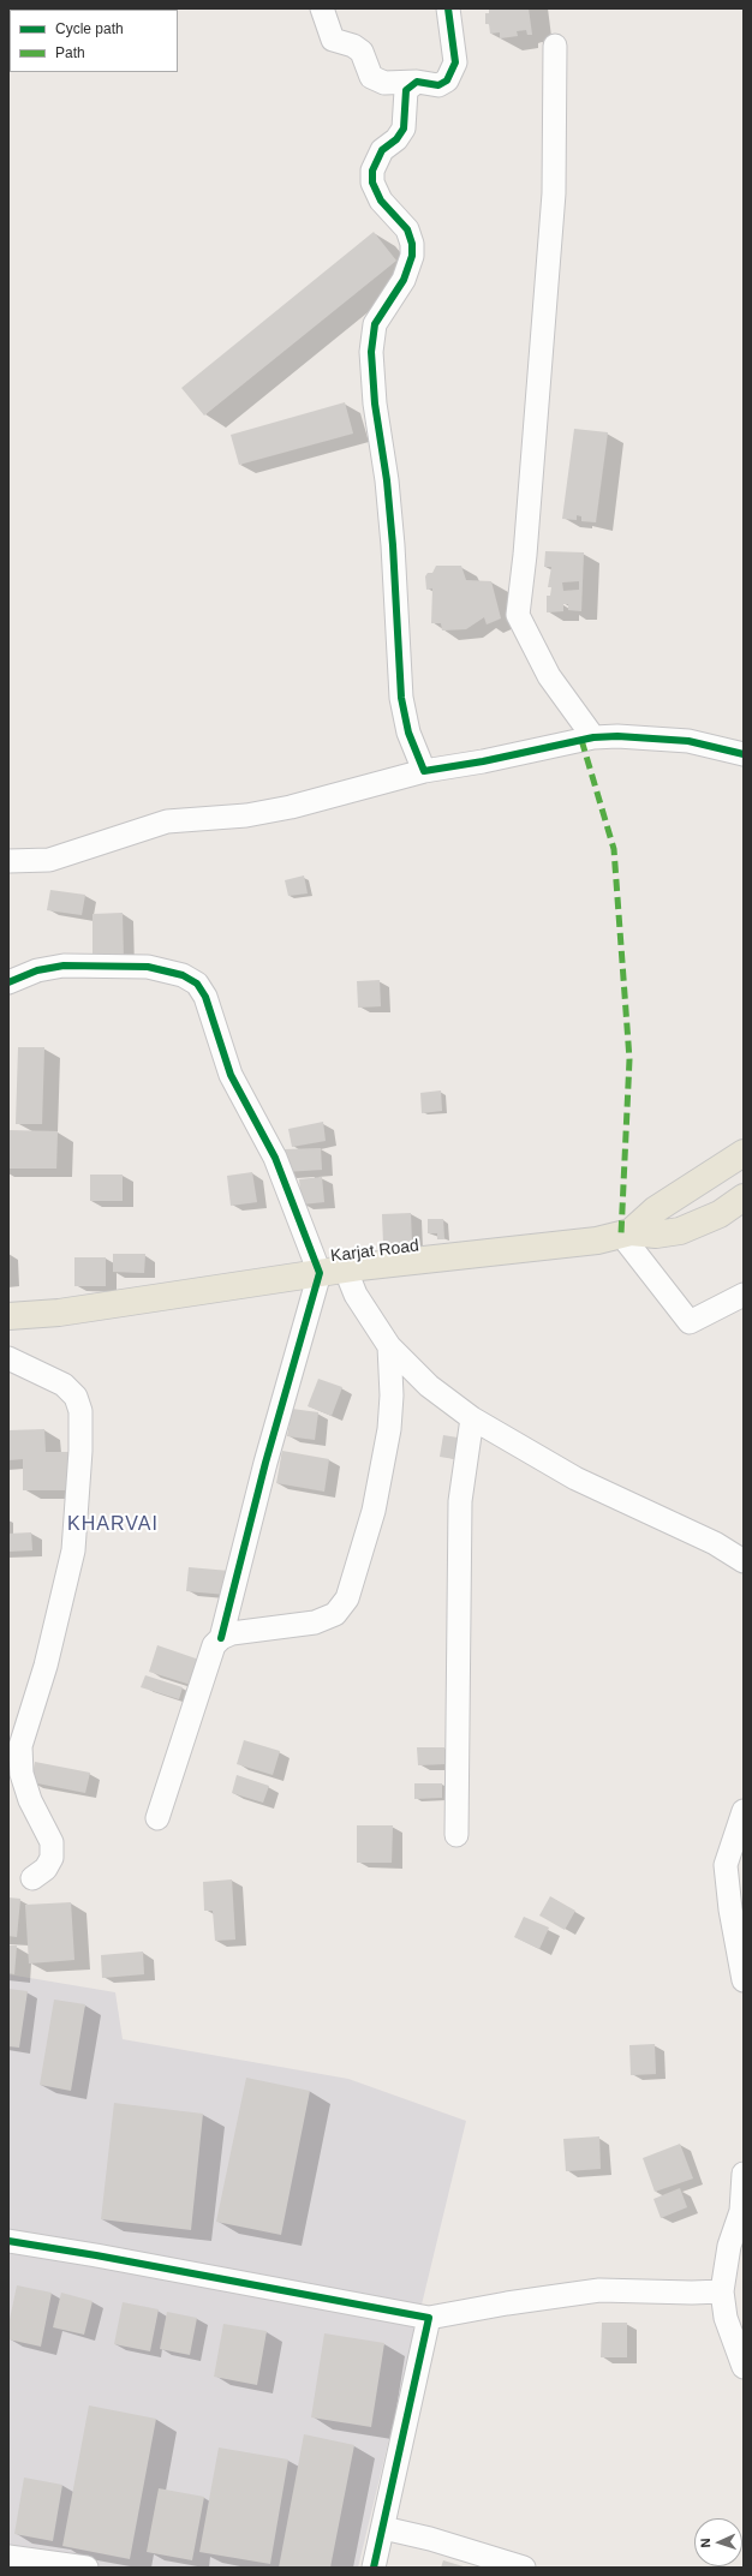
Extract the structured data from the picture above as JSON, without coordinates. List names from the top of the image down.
{
  "streets": {
    "main road": ["Karjat Road"]
  },
  "districts": ["KHARVAI"],
  "legend": ["Cycle path", "Path"],
  "north": "left"
}
